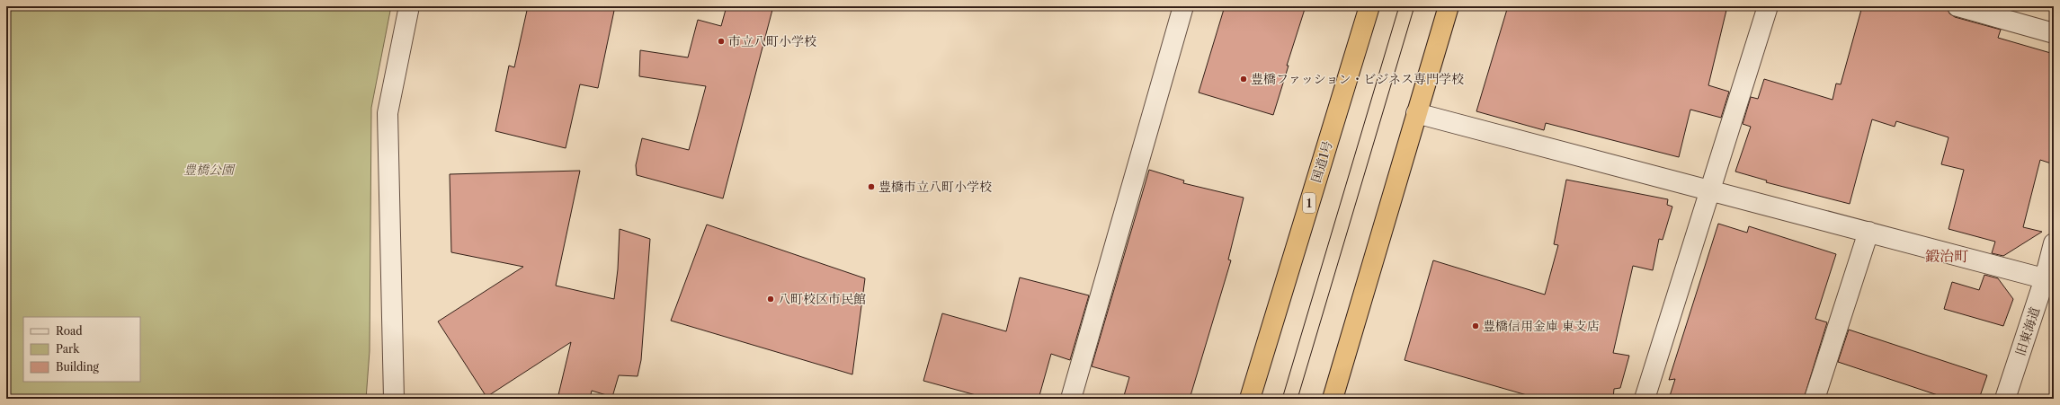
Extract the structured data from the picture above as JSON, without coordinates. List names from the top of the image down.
{
  "streets": {
    "highway": ["国道1号", "1"],
    "street": ["旧東海道"]
  },
  "districts": ["鍛治町"],
  "parks": ["豊橋公園"],
  "places": [
    "市立八町小学校",
    "豊橋ファッション・ビジネス専門学校",
    "豊橋市立八町小学校",
    "八町校区市民館",
    "豊橋信用金庫 東支店"
  ],
  "legend": ["Road", "Park", "Building"]
}
